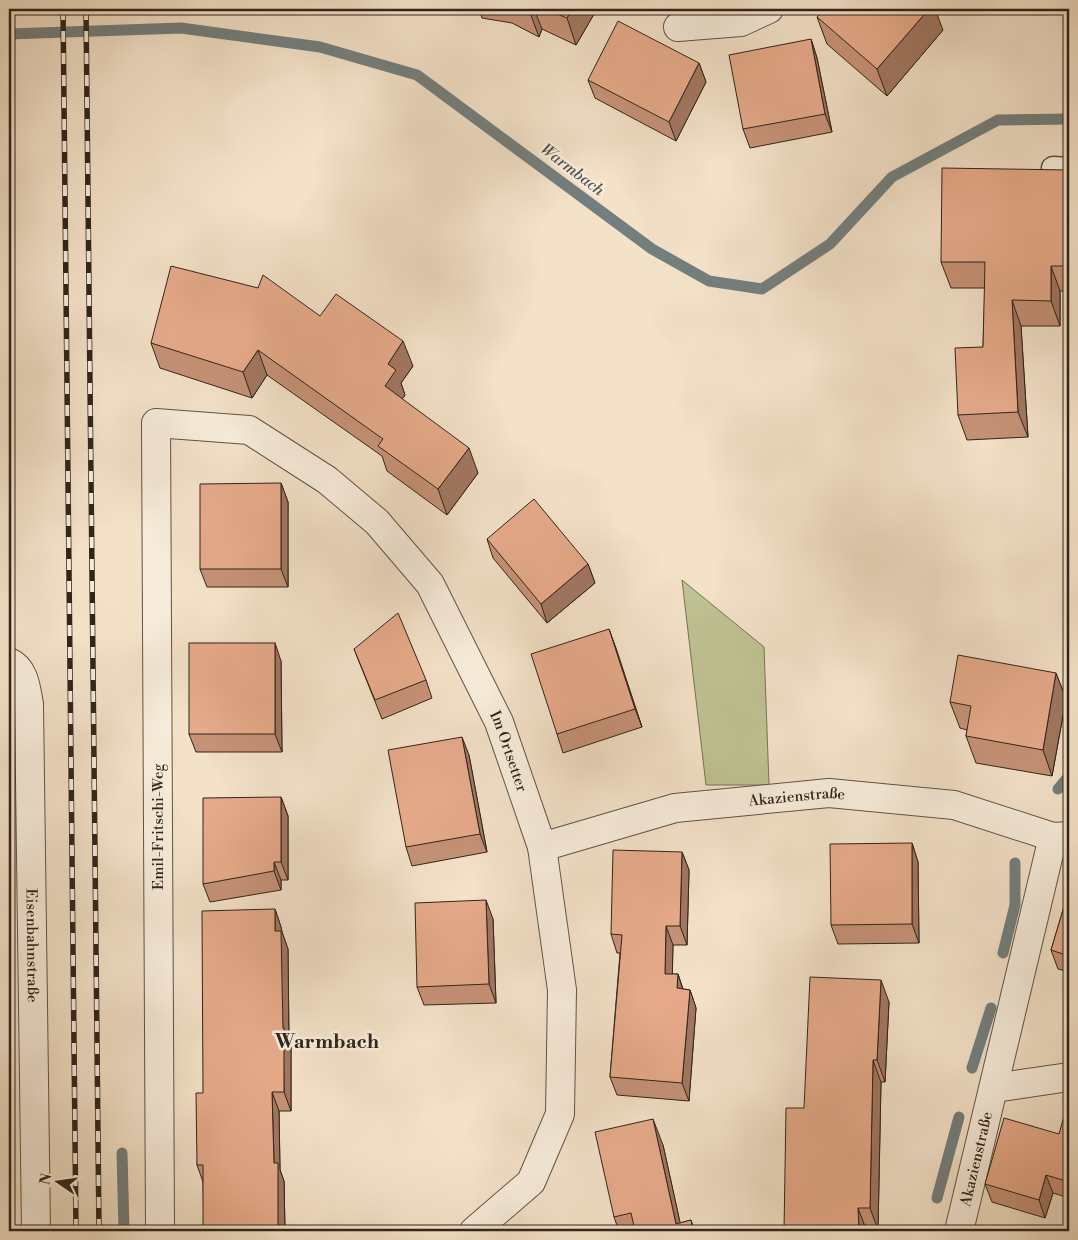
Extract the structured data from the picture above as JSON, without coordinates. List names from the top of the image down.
{
  "streets": {
    "street": [
      "Im Ortsetter",
      "Akazienstraße",
      "Emil-Fritschi-Weg",
      "Eisenbahnstraße"
    ]
  },
  "crossings": [
    ["Im Ortsetter", "Akazienstraße"],
    ["Im Ortsetter", "Emil-Fritschi-Weg"]
  ],
  "districts": ["Warmbach"],
  "water": ["Warmbach"],
  "north": "left"
}
